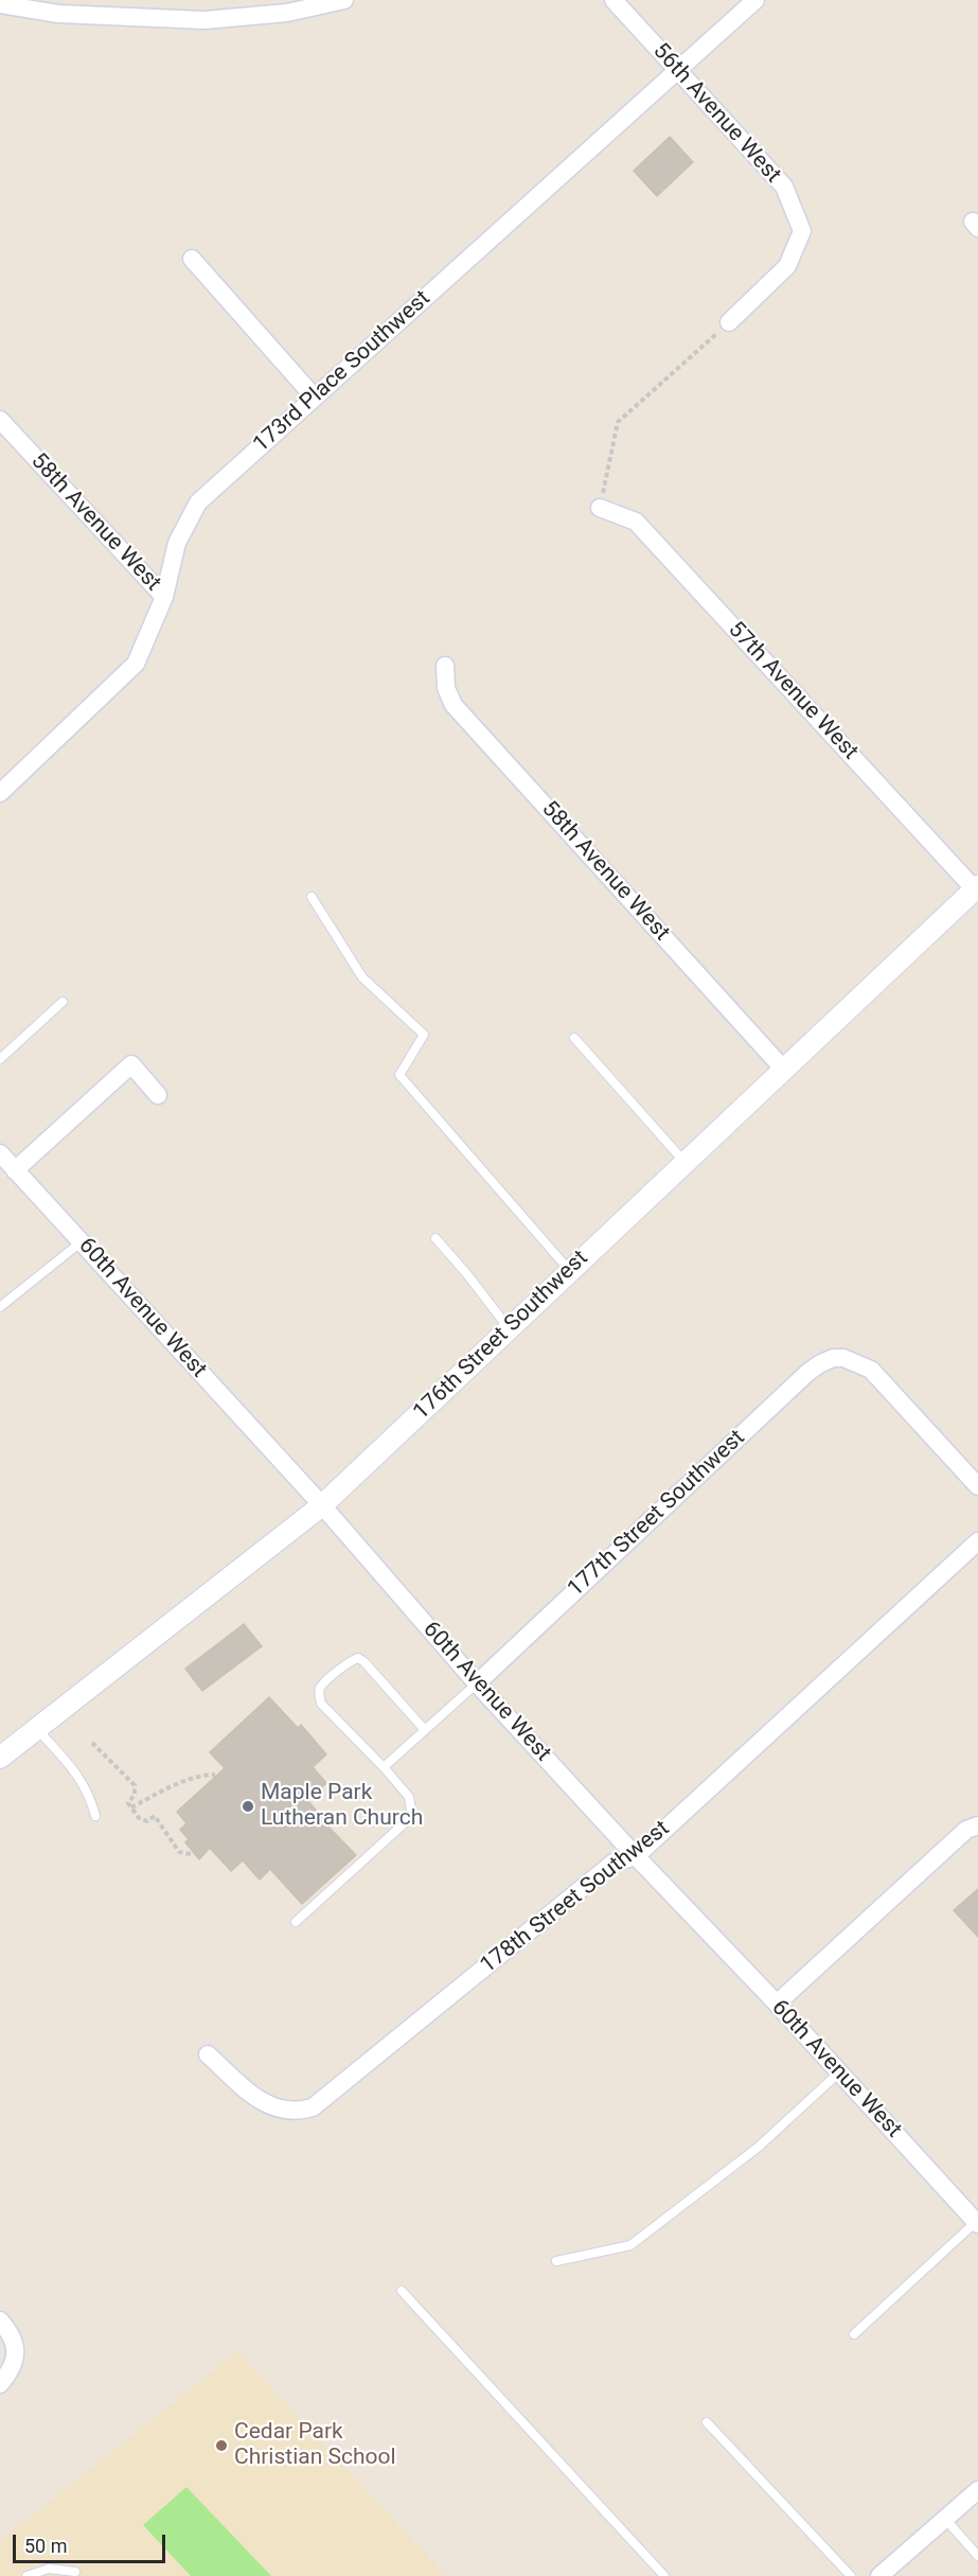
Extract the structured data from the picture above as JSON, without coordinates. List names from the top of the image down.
{
  "streets": {
    "street": [
      "56th Avenue West",
      "173rd Place Southwest",
      "58th Avenue West",
      "57th Avenue West",
      "60th Avenue West",
      "176th Street Southwest",
      "177th Street Southwest",
      "178th Street Southwest"
    ]
  },
  "crossings": [
    ["56th Avenue West", "173rd Place Southwest"],
    ["173rd Place Southwest", "58th Avenue West"],
    ["58th Avenue West", "176th Street Southwest"],
    ["57th Avenue West", "176th Street Southwest"],
    ["60th Avenue West", "176th Street Southwest"],
    ["60th Avenue West", "177th Street Southwest"],
    ["60th Avenue West", "178th Street Southwest"]
  ],
  "places": ["Maple Park Lutheran Church", "Cedar Park Christian School"],
  "scale_bar": "50 m"
}
